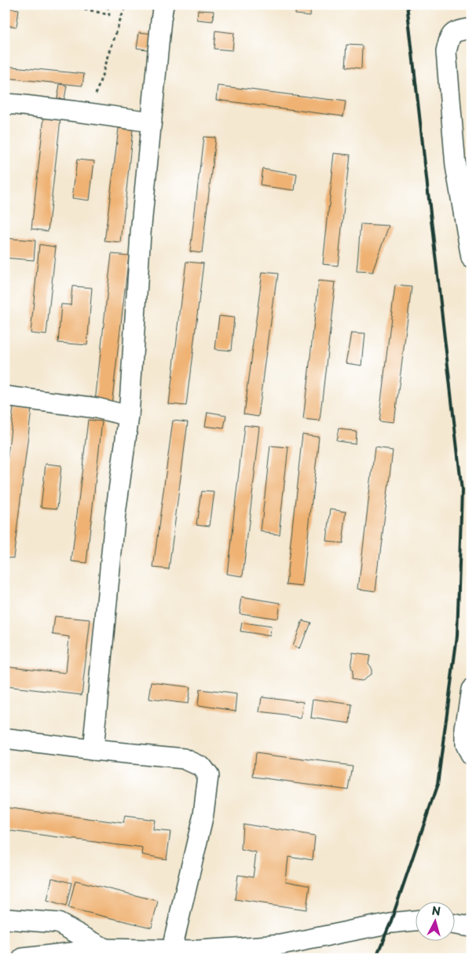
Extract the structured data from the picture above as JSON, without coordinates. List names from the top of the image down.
{
  "north": "top"
}
